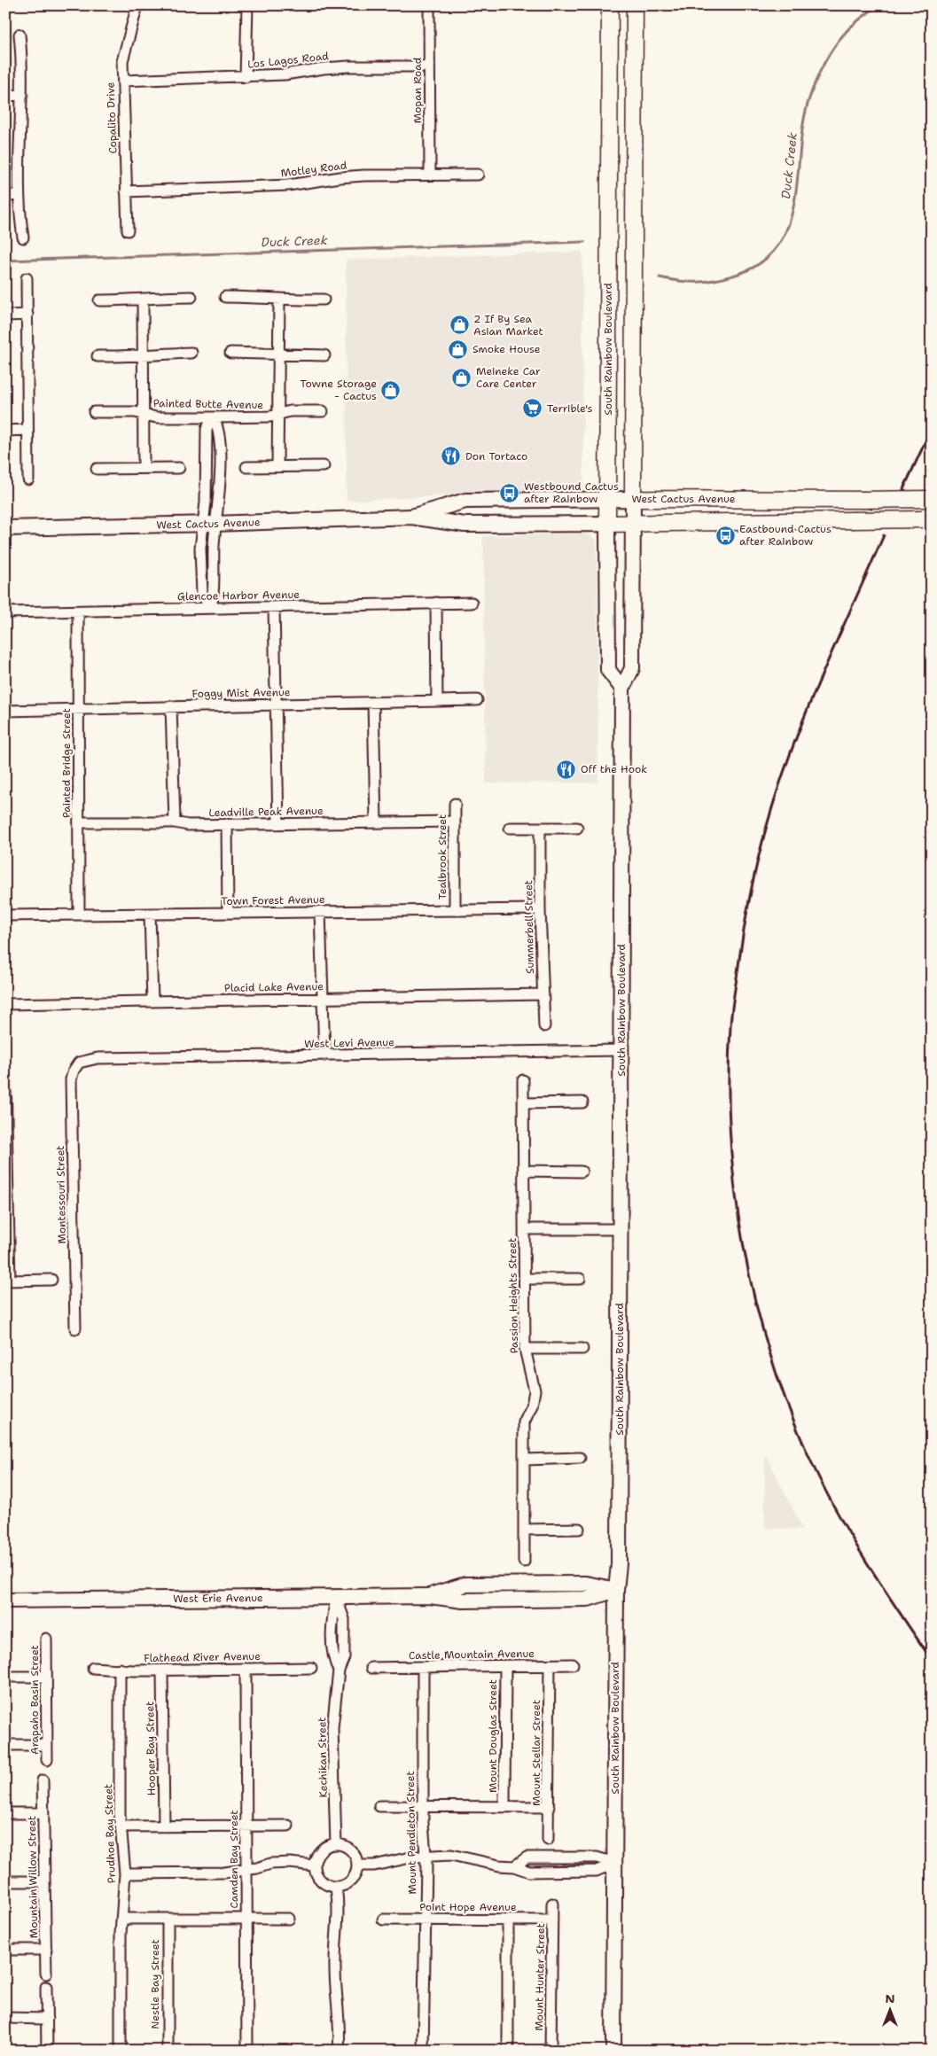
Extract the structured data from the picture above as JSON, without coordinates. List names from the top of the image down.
{
  "streets": {
    "main road": ["South Rainbow Boulevard", "West Cactus Avenue"],
    "street": [
      "Los Lagos Road",
      "Mopan Road",
      "Copalito Drive",
      "Motley Road",
      "Painted Butte Avenue",
      "Glencoe Harbor Avenue",
      "Foggy Mist Avenue",
      "Painted Bridge Street",
      "Leadville Peak Avenue",
      "Tealbrook Street",
      "Town Forest Avenue",
      "Summerbell Street",
      "Placid Lake Avenue",
      "West Levi Avenue",
      "Montessouri Street",
      "Passion Heights Street",
      "West Erie Avenue",
      "Castle Mountain Avenue",
      "Flathead River Avenue",
      "Arapaho Basin Street",
      "Mount Douglas Street",
      "Hooper Bay Street",
      "Mount Stellar Street",
      "Kechikan Street",
      "Mount Pendleton Street",
      "Prudhoe Bay Street",
      "Camden Bay Street",
      "Mountain Willow Street",
      "Point Hope Avenue",
      "Mount Hunter Street",
      "Nestle Bay Street"
    ]
  },
  "crossings": [
    ["Los Lagos Road", "Mopan Road"],
    ["Los Lagos Road", "Copalito Drive"],
    ["Mopan Road", "Motley Road"],
    ["Copalito Drive", "Motley Road"],
    ["South Rainbow Boulevard", "West Cactus Avenue"],
    ["South Rainbow Boulevard", "West Levi Avenue"],
    ["South Rainbow Boulevard", "West Erie Avenue"],
    ["Glencoe Harbor Avenue", "Painted Bridge Street"],
    ["Foggy Mist Avenue", "Painted Bridge Street"],
    ["Painted Bridge Street", "Leadville Peak Avenue"],
    ["Painted Bridge Street", "Town Forest Avenue"],
    ["Leadville Peak Avenue", "Tealbrook Street"],
    ["Tealbrook Street", "Town Forest Avenue"],
    ["Town Forest Avenue", "Summerbell Street"],
    ["Summerbell Street", "Placid Lake Avenue"],
    ["West Levi Avenue", "Montessouri Street"],
    ["West Erie Avenue", "Kechikan Street"],
    ["Castle Mountain Avenue", "Mount Douglas Street"],
    ["Castle Mountain Avenue", "Mount Stellar Street"],
    ["Castle Mountain Avenue", "Mount Pendleton Street"],
    ["Flathead River Avenue", "Hooper Bay Street"],
    ["Flathead River Avenue", "Prudhoe Bay Street"],
    ["Flathead River Avenue", "Camden Bay Street"],
    ["Mount Pendleton Street", "Point Hope Avenue"],
    ["Point Hope Avenue", "Mount Hunter Street"]
  ],
  "water": ["Duck Creek"],
  "places": {
    "shop": [
      "2 If By Sea Asian Market",
      "Smoke House",
      "Meineke Car Care Center",
      "Towne Storage - Cactus"
    ],
    "supermarket": ["Terrible's"],
    "restaurant": ["Don Tortaco", "Off the Hook"],
    "bus stop": ["Westbound Cactus after Rainbow", "Eastbound Cactus after Rainbow"]
  },
  "north": "top"
}
